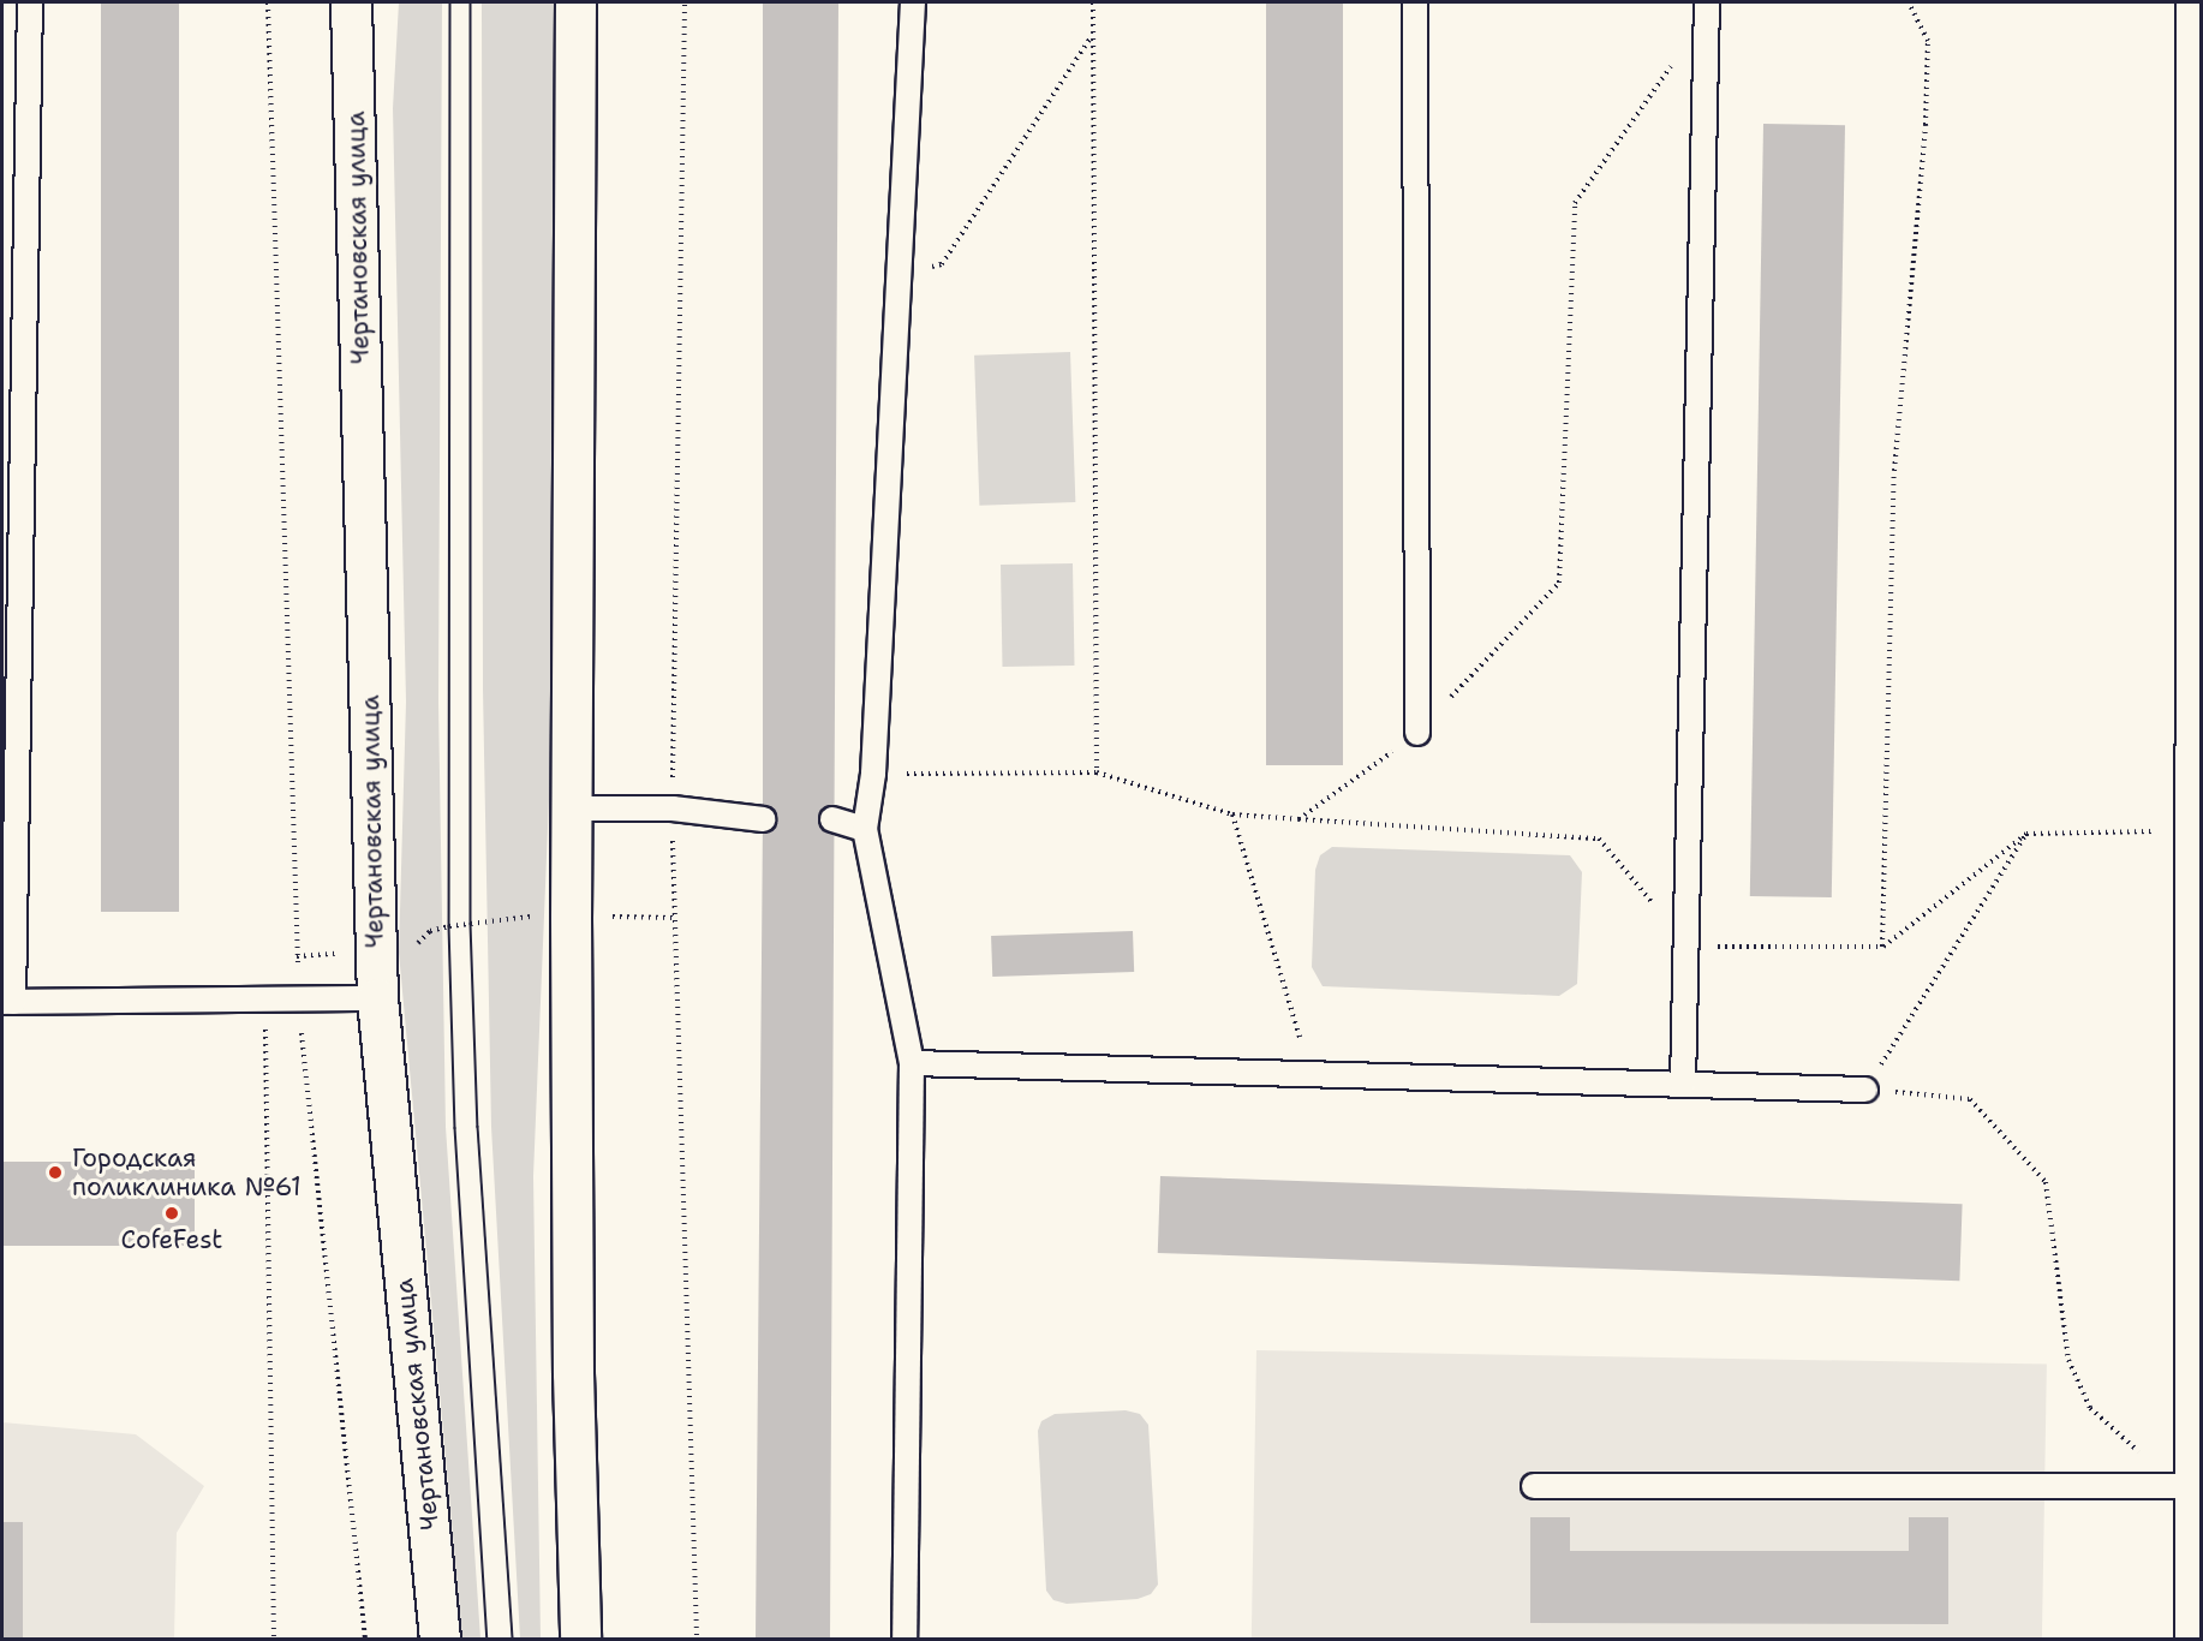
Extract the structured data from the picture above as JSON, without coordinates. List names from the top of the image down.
{
  "streets": {
    "main road": ["Чертановская улица"]
  },
  "places": ["Городская поликлиника №61", "CofeFest"]
}
